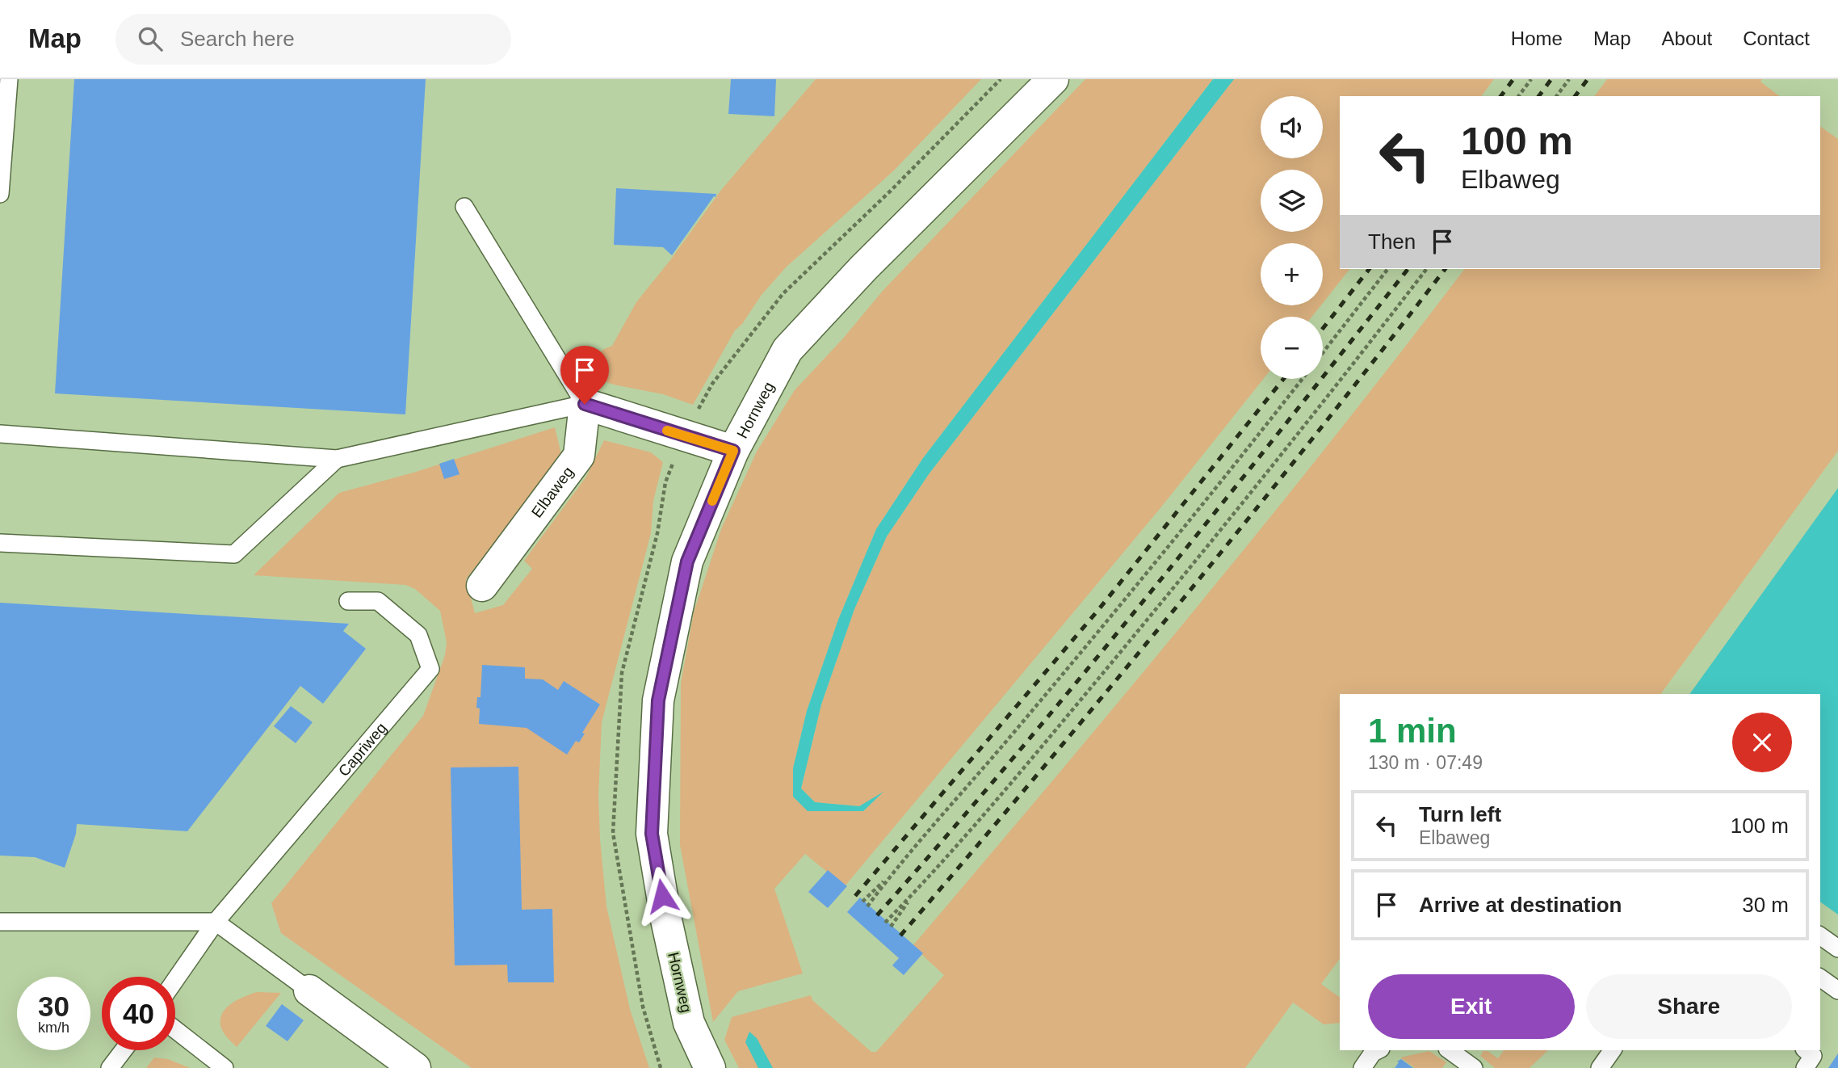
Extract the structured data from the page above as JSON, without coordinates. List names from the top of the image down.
{
  "streets": {
    "street": ["Hornweg", "Elbaweg"],
    "lane": ["Capriweg"]
  },
  "page": {
    "header": "Map",
    "search": "Search here",
    "nav": [
      "Home",
      "Map",
      "About",
      "Contact"
    ],
    "map_buttons": ["+", "−"],
    "turn": ["100 m", "Elbaweg"],
    "then": "Then",
    "heading": ["1 min", "130 m · 07:49"],
    "list": [
      {
        "name": "Turn left",
        "note": "Elbaweg",
        "value": "100 m"
      },
      {
        "name": "Arrive at destination",
        "value": "30 m"
      }
    ],
    "buttons": ["Exit", "Share"],
    "speed": "30 km/h",
    "limit": "40"
  }
}
